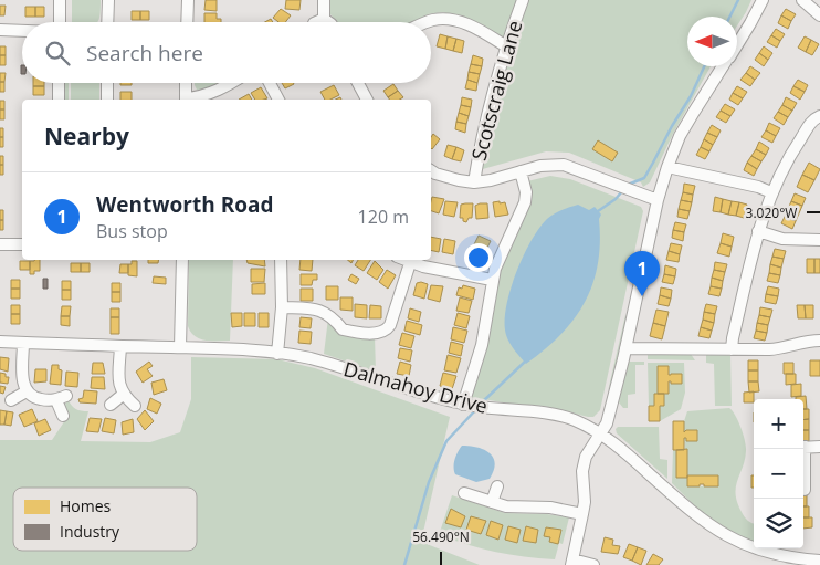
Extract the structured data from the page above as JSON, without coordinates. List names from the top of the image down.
{
  "streets": {
    "street": ["Scotscraig Lane", "Dalmahoy Drive"]
  },
  "legend": ["Homes", "Industry"],
  "north": "left",
  "page": {
    "search": "Search here",
    "heading": "Nearby",
    "list": [
      {
        "mark": "1",
        "name": "Wentworth Road",
        "note": "Bus stop",
        "value": "120 m"
      }
    ],
    "pins": "1",
    "map_buttons": ["+", "−"]
  },
  "coordinates": ["3.020°W", "56.490°N"]
}
